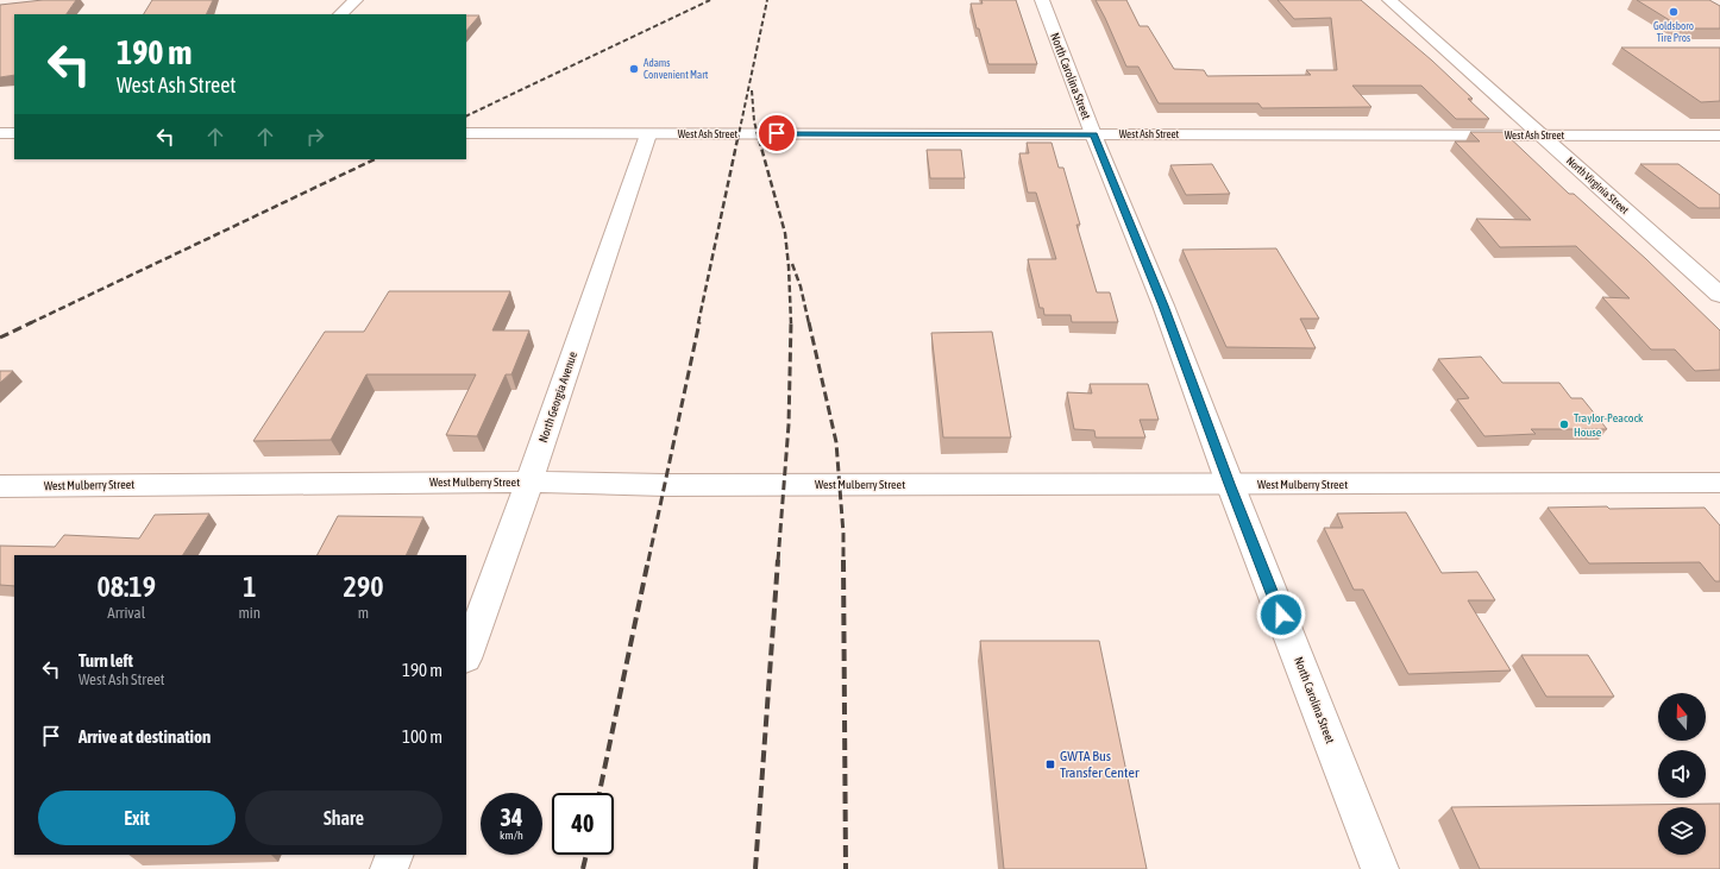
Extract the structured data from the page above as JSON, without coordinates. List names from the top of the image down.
{
  "streets": {
    "street": [
      "North Carolina Street",
      "West Ash Street",
      "North Virginia Street",
      "North Georgia Avenue",
      "West Mulberry Street"
    ]
  },
  "crossings": [
    ["North Carolina Street", "West Ash Street"],
    ["North Carolina Street", "West Mulberry Street"],
    ["West Ash Street", "North Virginia Street"],
    ["West Ash Street", "North Georgia Avenue"],
    ["North Georgia Avenue", "West Mulberry Street"]
  ],
  "places": {
    "other": ["Goldsboro Tire Pros", "Adams Convenient Mart", "Traylor-Peacock House"],
    "transit": ["GWTA Bus Transfer Center"]
  },
  "north": "top",
  "page": {
    "turn": ["190 m", "West Ash Street"],
    "eta": [
      "08:19",
      "Arrival",
      "1",
      "min",
      "290",
      "m"
    ],
    "list": [
      {
        "name": "Turn left",
        "note": "West Ash Street",
        "value": "190 m"
      },
      {
        "name": "Arrive at destination",
        "value": "100 m"
      }
    ],
    "buttons": ["Exit", "Share"],
    "speed": "34 km/h",
    "limit": "40"
  }
}
